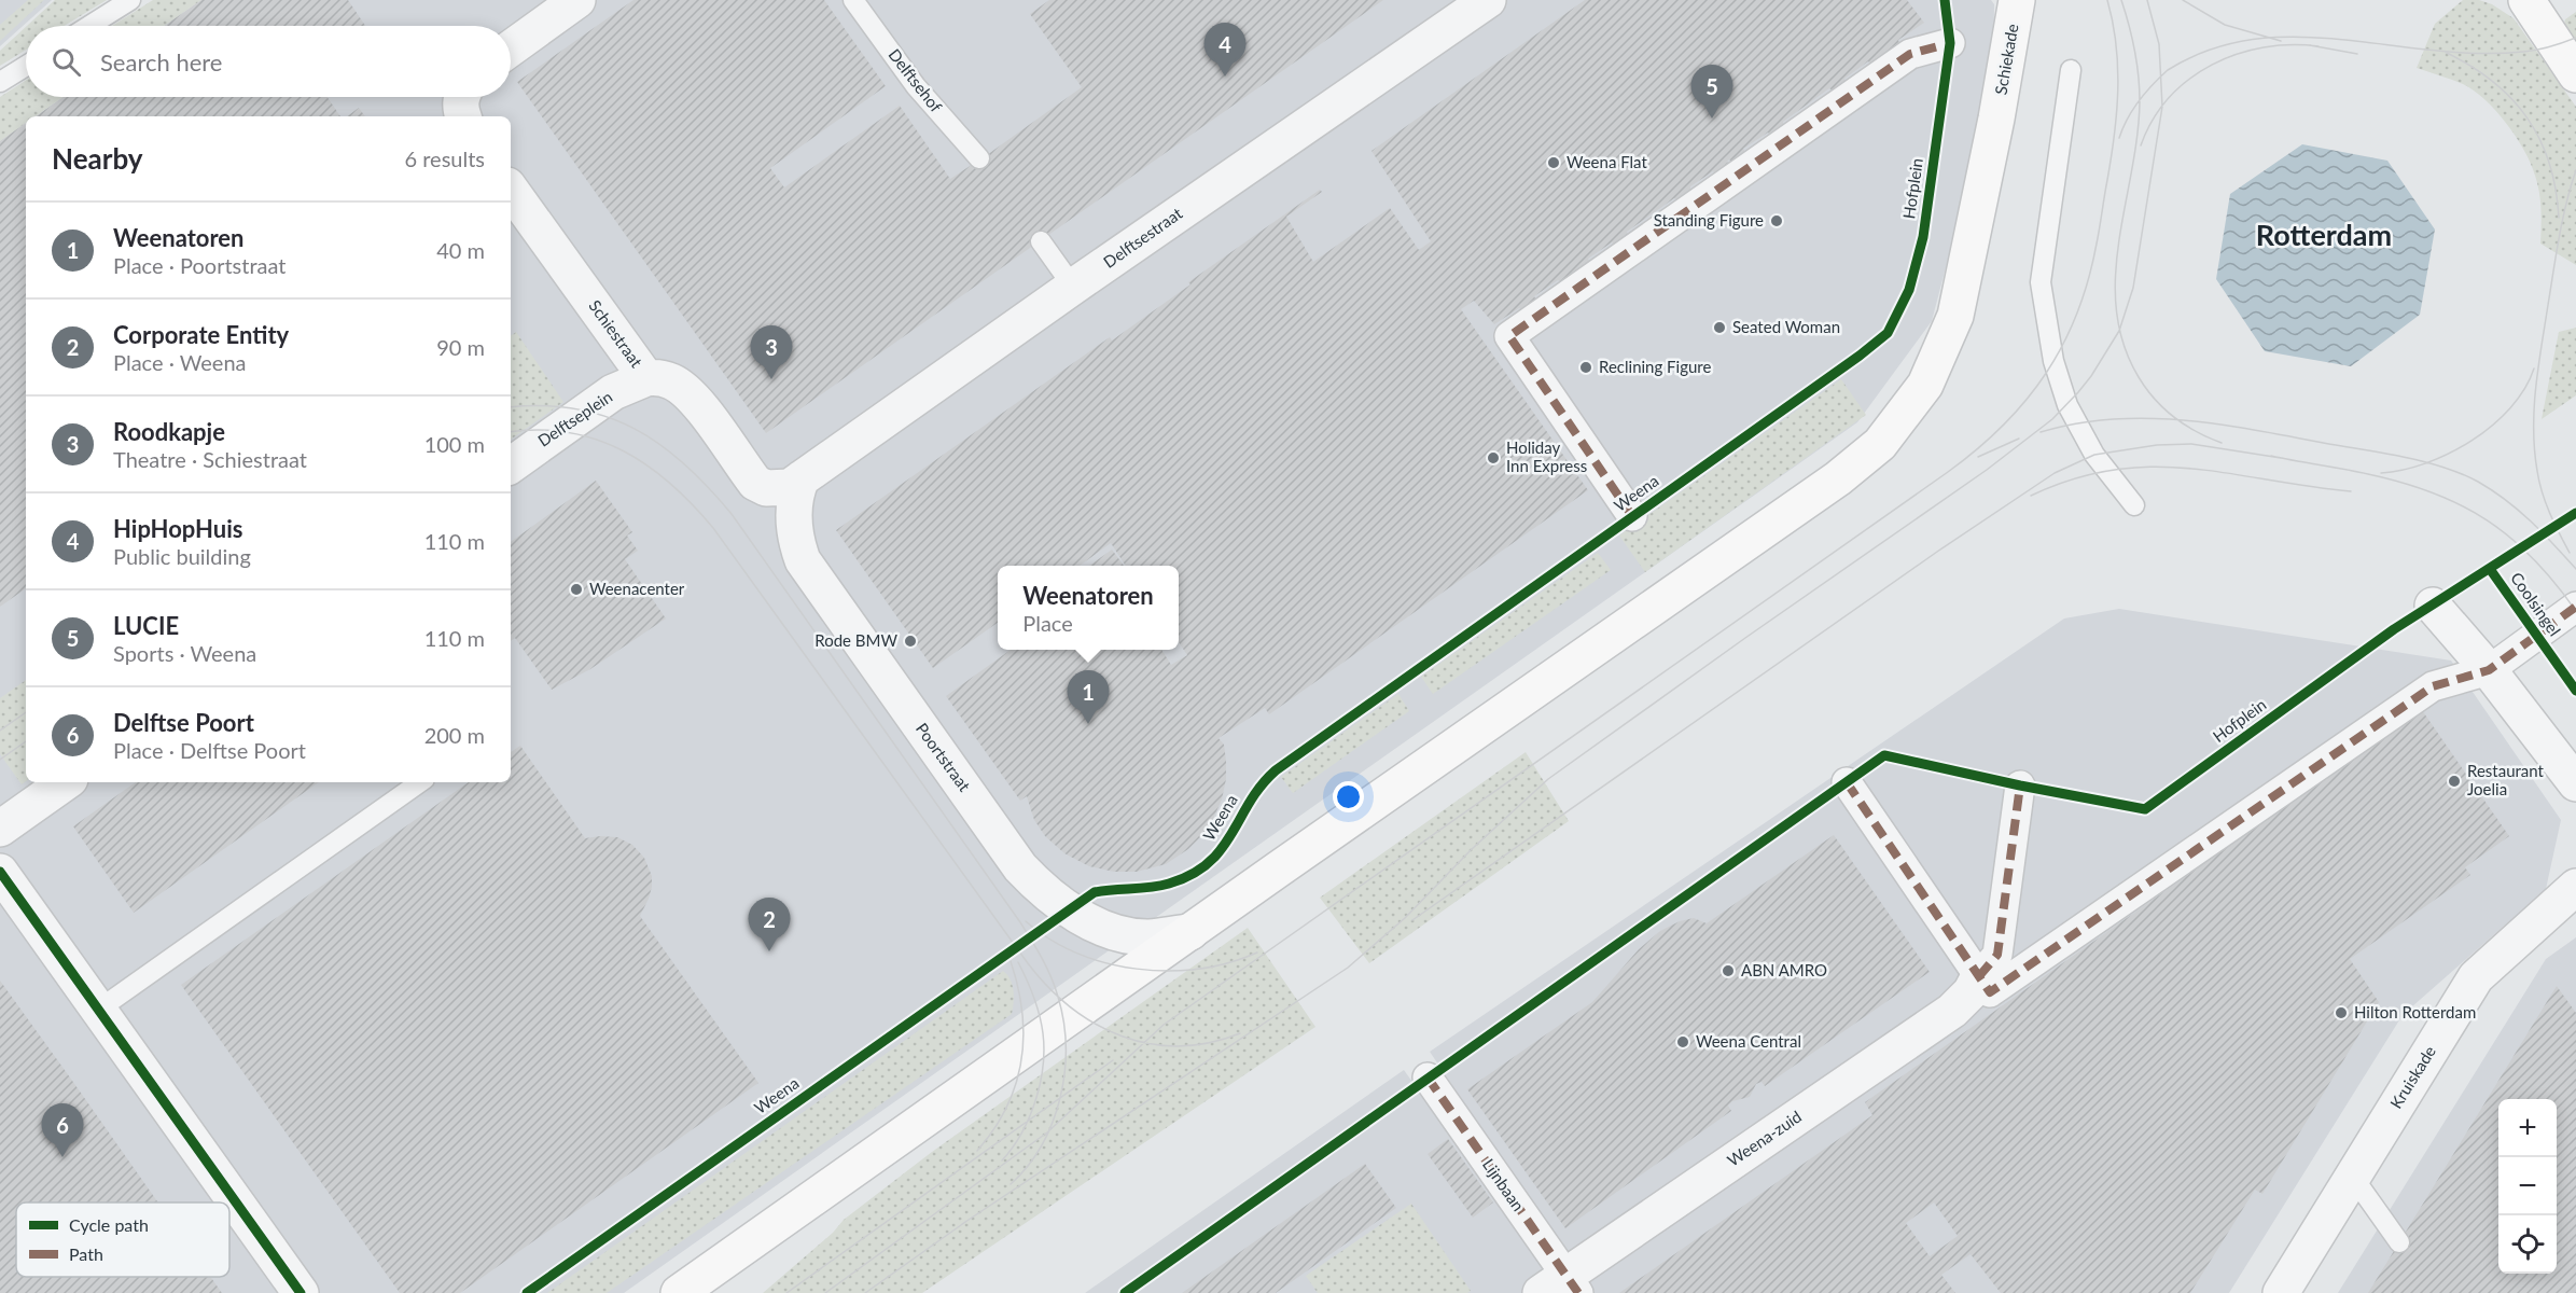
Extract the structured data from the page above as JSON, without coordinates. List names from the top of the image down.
{
  "streets": {
    "main road": ["Schiekade"],
    "street": [
      "Delftsestraat",
      "Schiestraat",
      "Delftseplein",
      "Weena",
      "Poortstraat",
      "Kruiskade",
      "Weena-zuid",
      "Lijnbaan"
    ],
    "lane": ["Delftsehof"],
    "cycle path": ["Hofplein", "Coolsingel"]
  },
  "crossings": [
    ["Schiekade", "Poortstraat"],
    ["Delftsestraat", "Schiestraat"],
    ["Delftsestraat", "Poortstraat"],
    ["Schiestraat", "Delftseplein"],
    ["Schiestraat", "Poortstraat"],
    ["Weena-zuid", "Lijnbaan"]
  ],
  "districts": ["Rotterdam"],
  "places": [
    "Weena Flat",
    "Standing Figure",
    "Seated Woman",
    "Reclining Figure",
    "Holiday Inn Express",
    "Weenacenter",
    "Rode BMW",
    "Restaurant Joelia",
    "ABN AMRO",
    "Hilton Rotterdam",
    "Weena Central"
  ],
  "legend": ["Cycle path", "Path"],
  "page": {
    "pins": [
      "4",
      "5",
      "3",
      "1",
      "2",
      "6"
    ],
    "search": "Search here",
    "heading": ["Nearby", "6 results"],
    "list": [
      {
        "mark": "1",
        "name": "Weenatoren",
        "note": "Place · Poortstraat",
        "value": "40 m"
      },
      {
        "mark": "2",
        "name": "Corporate Entity",
        "note": "Place · Weena",
        "value": "90 m"
      },
      {
        "mark": "3",
        "name": "Roodkapje",
        "note": "Theatre · Schiestraat",
        "value": "100 m"
      },
      {
        "mark": "4",
        "name": "HipHopHuis",
        "note": "Public building",
        "value": "110 m"
      },
      {
        "mark": "5",
        "name": "LUCIE",
        "note": "Sports · Weena",
        "value": "110 m"
      },
      {
        "mark": "6",
        "name": "Delftse Poort",
        "note": "Place · Delftse Poort",
        "value": "200 m"
      }
    ],
    "popup": ["Weenatoren", "Place"],
    "map_buttons": ["+", "−"]
  }
}
